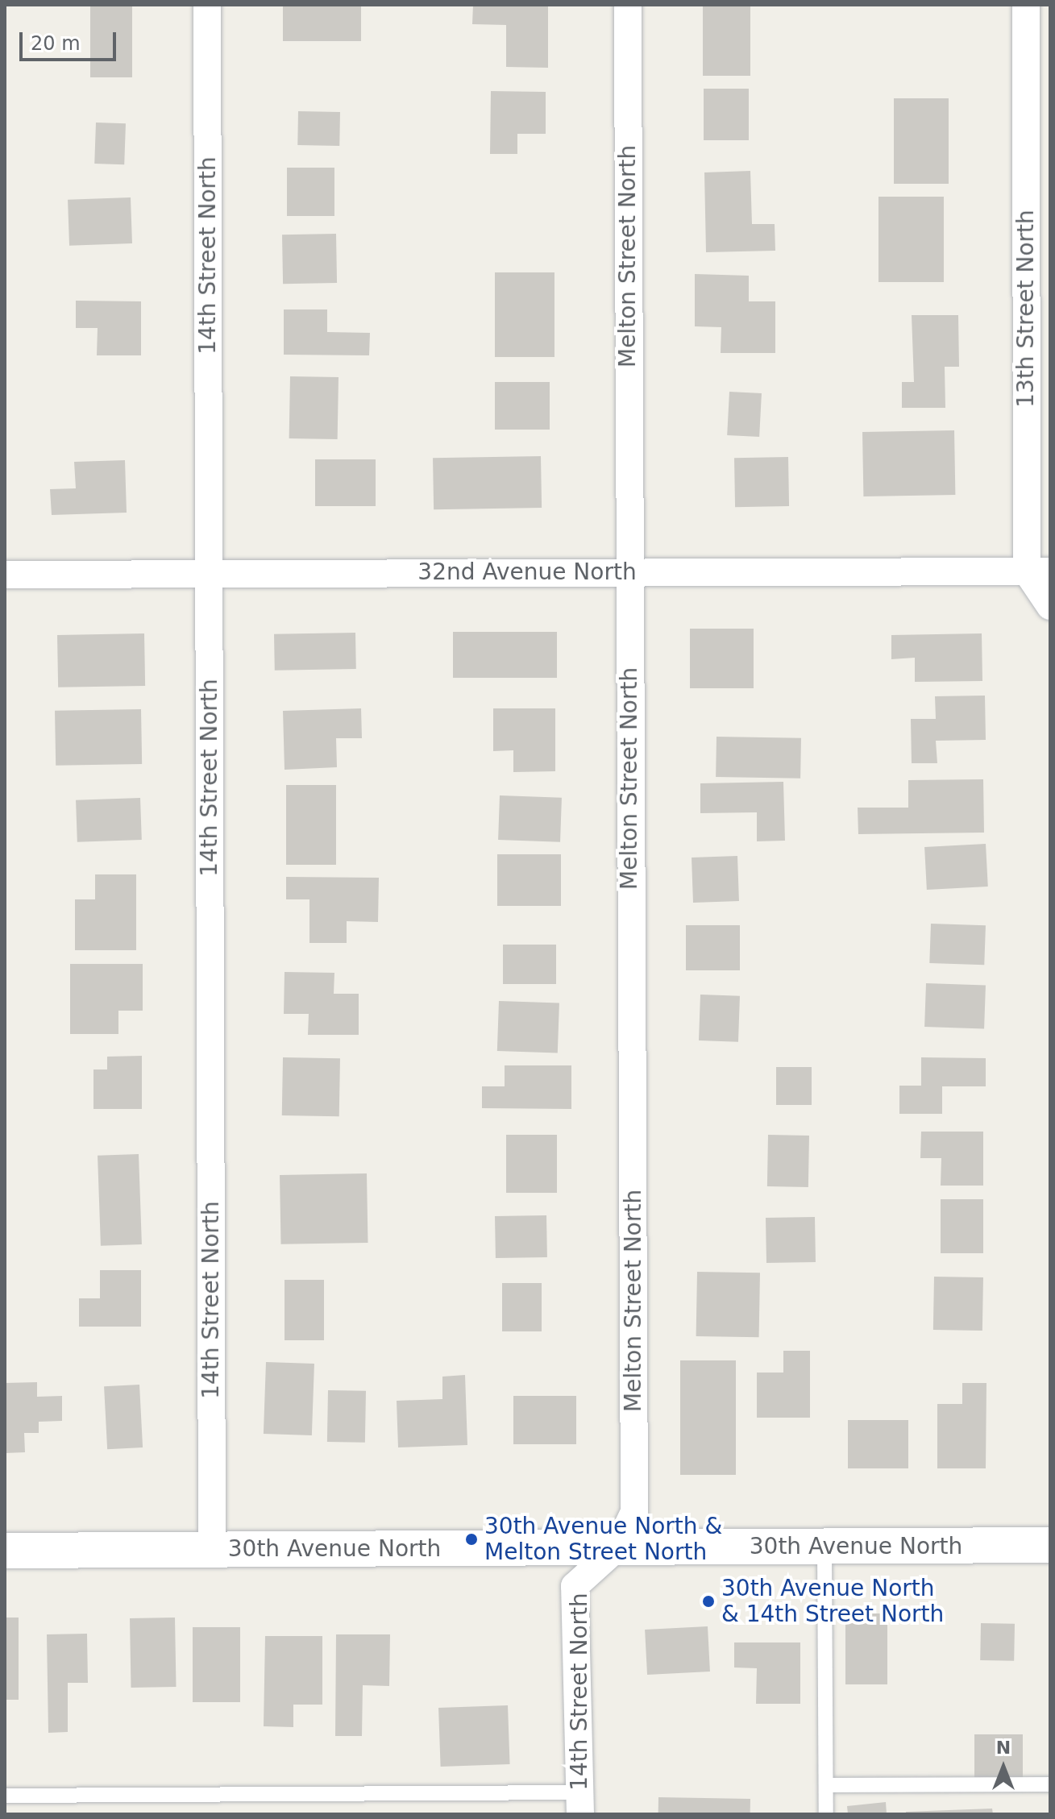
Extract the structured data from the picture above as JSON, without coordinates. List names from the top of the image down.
{
  "streets": {
    "street": [
      "14th Street North",
      "Melton Street North",
      "13th Street North",
      "32nd Avenue North",
      "30th Avenue North"
    ]
  },
  "crossings": [
    ["14th Street North", "Melton Street North"],
    ["14th Street North", "32nd Avenue North"],
    ["14th Street North", "30th Avenue North"],
    ["Melton Street North", "32nd Avenue North"],
    ["Melton Street North", "30th Avenue North"],
    ["13th Street North", "32nd Avenue North"]
  ],
  "places": ["30th Avenue North & Melton Street North", "30th Avenue North & 14th Street North"],
  "scale_bar": "20 m",
  "north": "top"
}
